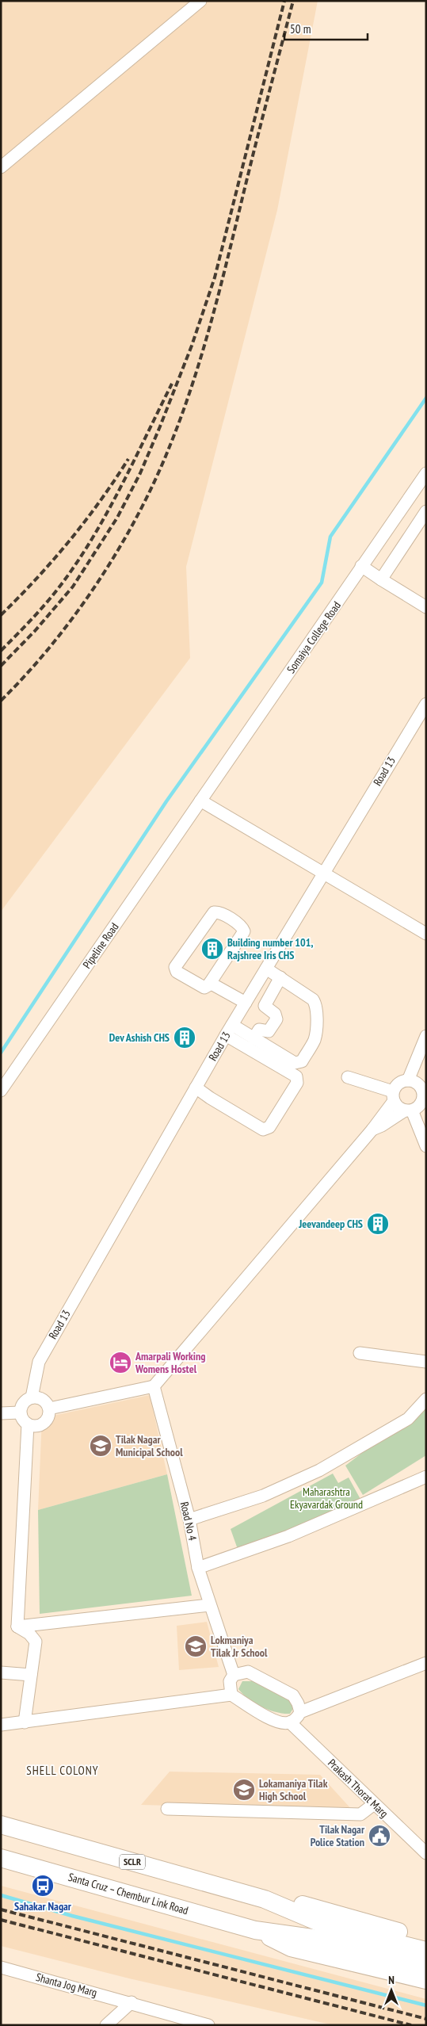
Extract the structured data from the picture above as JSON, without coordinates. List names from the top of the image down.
{
  "streets": {
    "highway": ["SCLR", "Santa Cruz – Chembur Link Road"],
    "street": [
      "Somaiya College Road",
      "Road 13",
      "Pipeline Road",
      "Road No 4",
      "Prakash Thorat Marg",
      "Shanta Jog Marg"
    ]
  },
  "crossings": [
    ["Somaiya College Road", "Pipeline Road"]
  ],
  "districts": ["SHELL COLONY"],
  "parks": ["Maharashtra Ekyavardak Ground"],
  "places": {
    "building": ["Building number 101, Rajshree Iris CHS", "Dev Ashish CHS", "Jeevandeep CHS"],
    "hotel": ["Amarpali Working Womens Hostel"],
    "school or university": ["Tilak Nagar Municipal School", "Lokmaniya Tilak Jr School", "Lokamaniya Tilak High School"],
    "public building": ["Tilak Nagar Police Station"],
    "bus stop": ["Sahakar Nagar"]
  },
  "scale_bar": "50 m",
  "north": "top"
}
